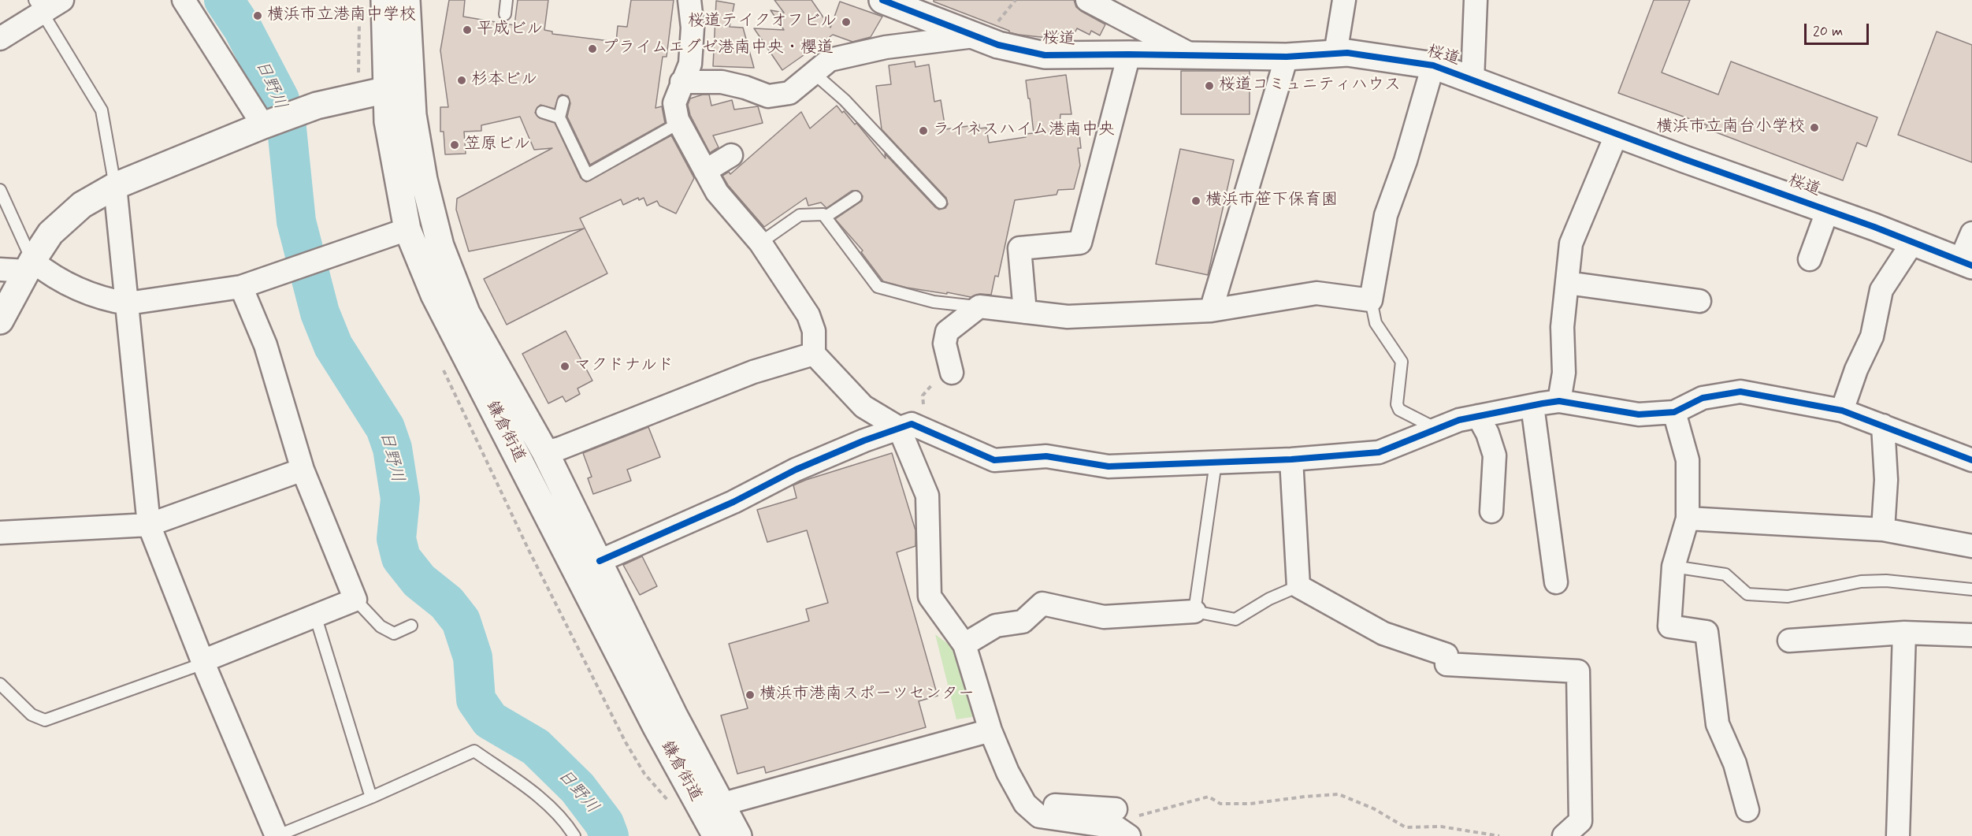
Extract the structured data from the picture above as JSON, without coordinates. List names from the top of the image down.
{
  "streets": {
    "main road": ["桜道", "鎌倉街道"]
  },
  "water": ["日野川"],
  "places": [
    "横浜市立港南中学校",
    "桜道テイクオフビル",
    "平成ビル",
    "プライムエグゼ港南中央・櫻道",
    "杉本ビル",
    "桜道コミュニティハウス",
    "横浜市立南台小学校",
    "ライネスハイム港南中央",
    "笠原ビル",
    "横浜市笹下保育園",
    "マクドナルド",
    "横浜市港南スポーツセンター"
  ],
  "scale_bar": "20 m"
}
